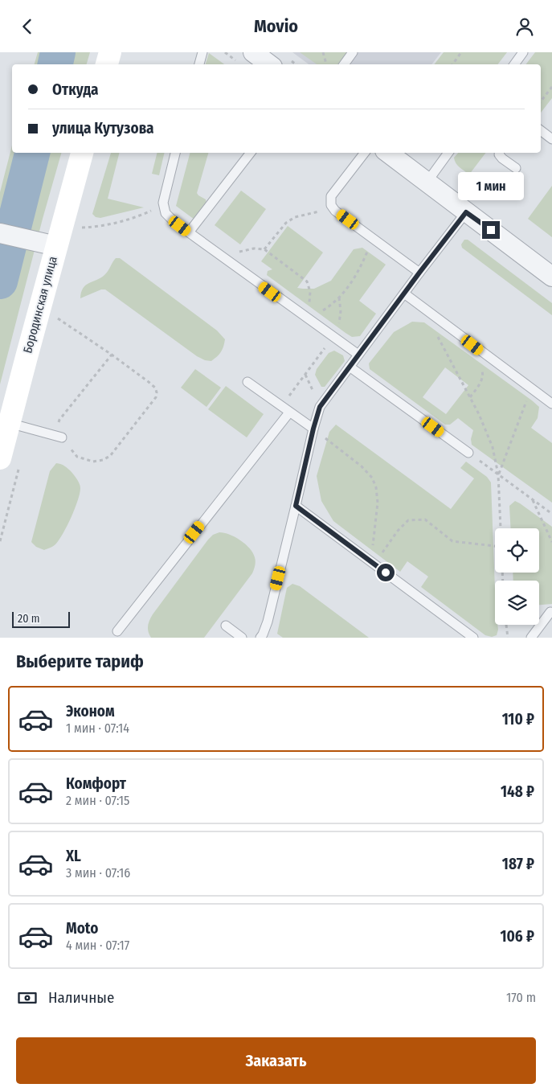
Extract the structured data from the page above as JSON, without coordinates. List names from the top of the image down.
{
  "streets": {
    "main road": ["Бородинская улица"]
  },
  "scale_bar": "20 m",
  "page": {
    "header": "Movio",
    "banner": ["Откуда", "улица Кутузова"],
    "bubble": "1 мин",
    "scale": "20 m",
    "heading": "Выберите тариф",
    "list": [
      {
        "name": "Эконом",
        "note": "1 мин · 07:14",
        "value": "110 ₽"
      },
      {
        "name": "Комфорт",
        "note": "2 мин · 07:15",
        "value": "148 ₽"
      },
      {
        "name": "XL",
        "note": "3 мин · 07:16",
        "value": "187 ₽"
      },
      {
        "name": "Moto",
        "note": "4 мин · 07:17",
        "value": "106 ₽"
      }
    ],
    "pay": ["Наличные", "170 m"],
    "buttons": "Заказать"
  }
}
